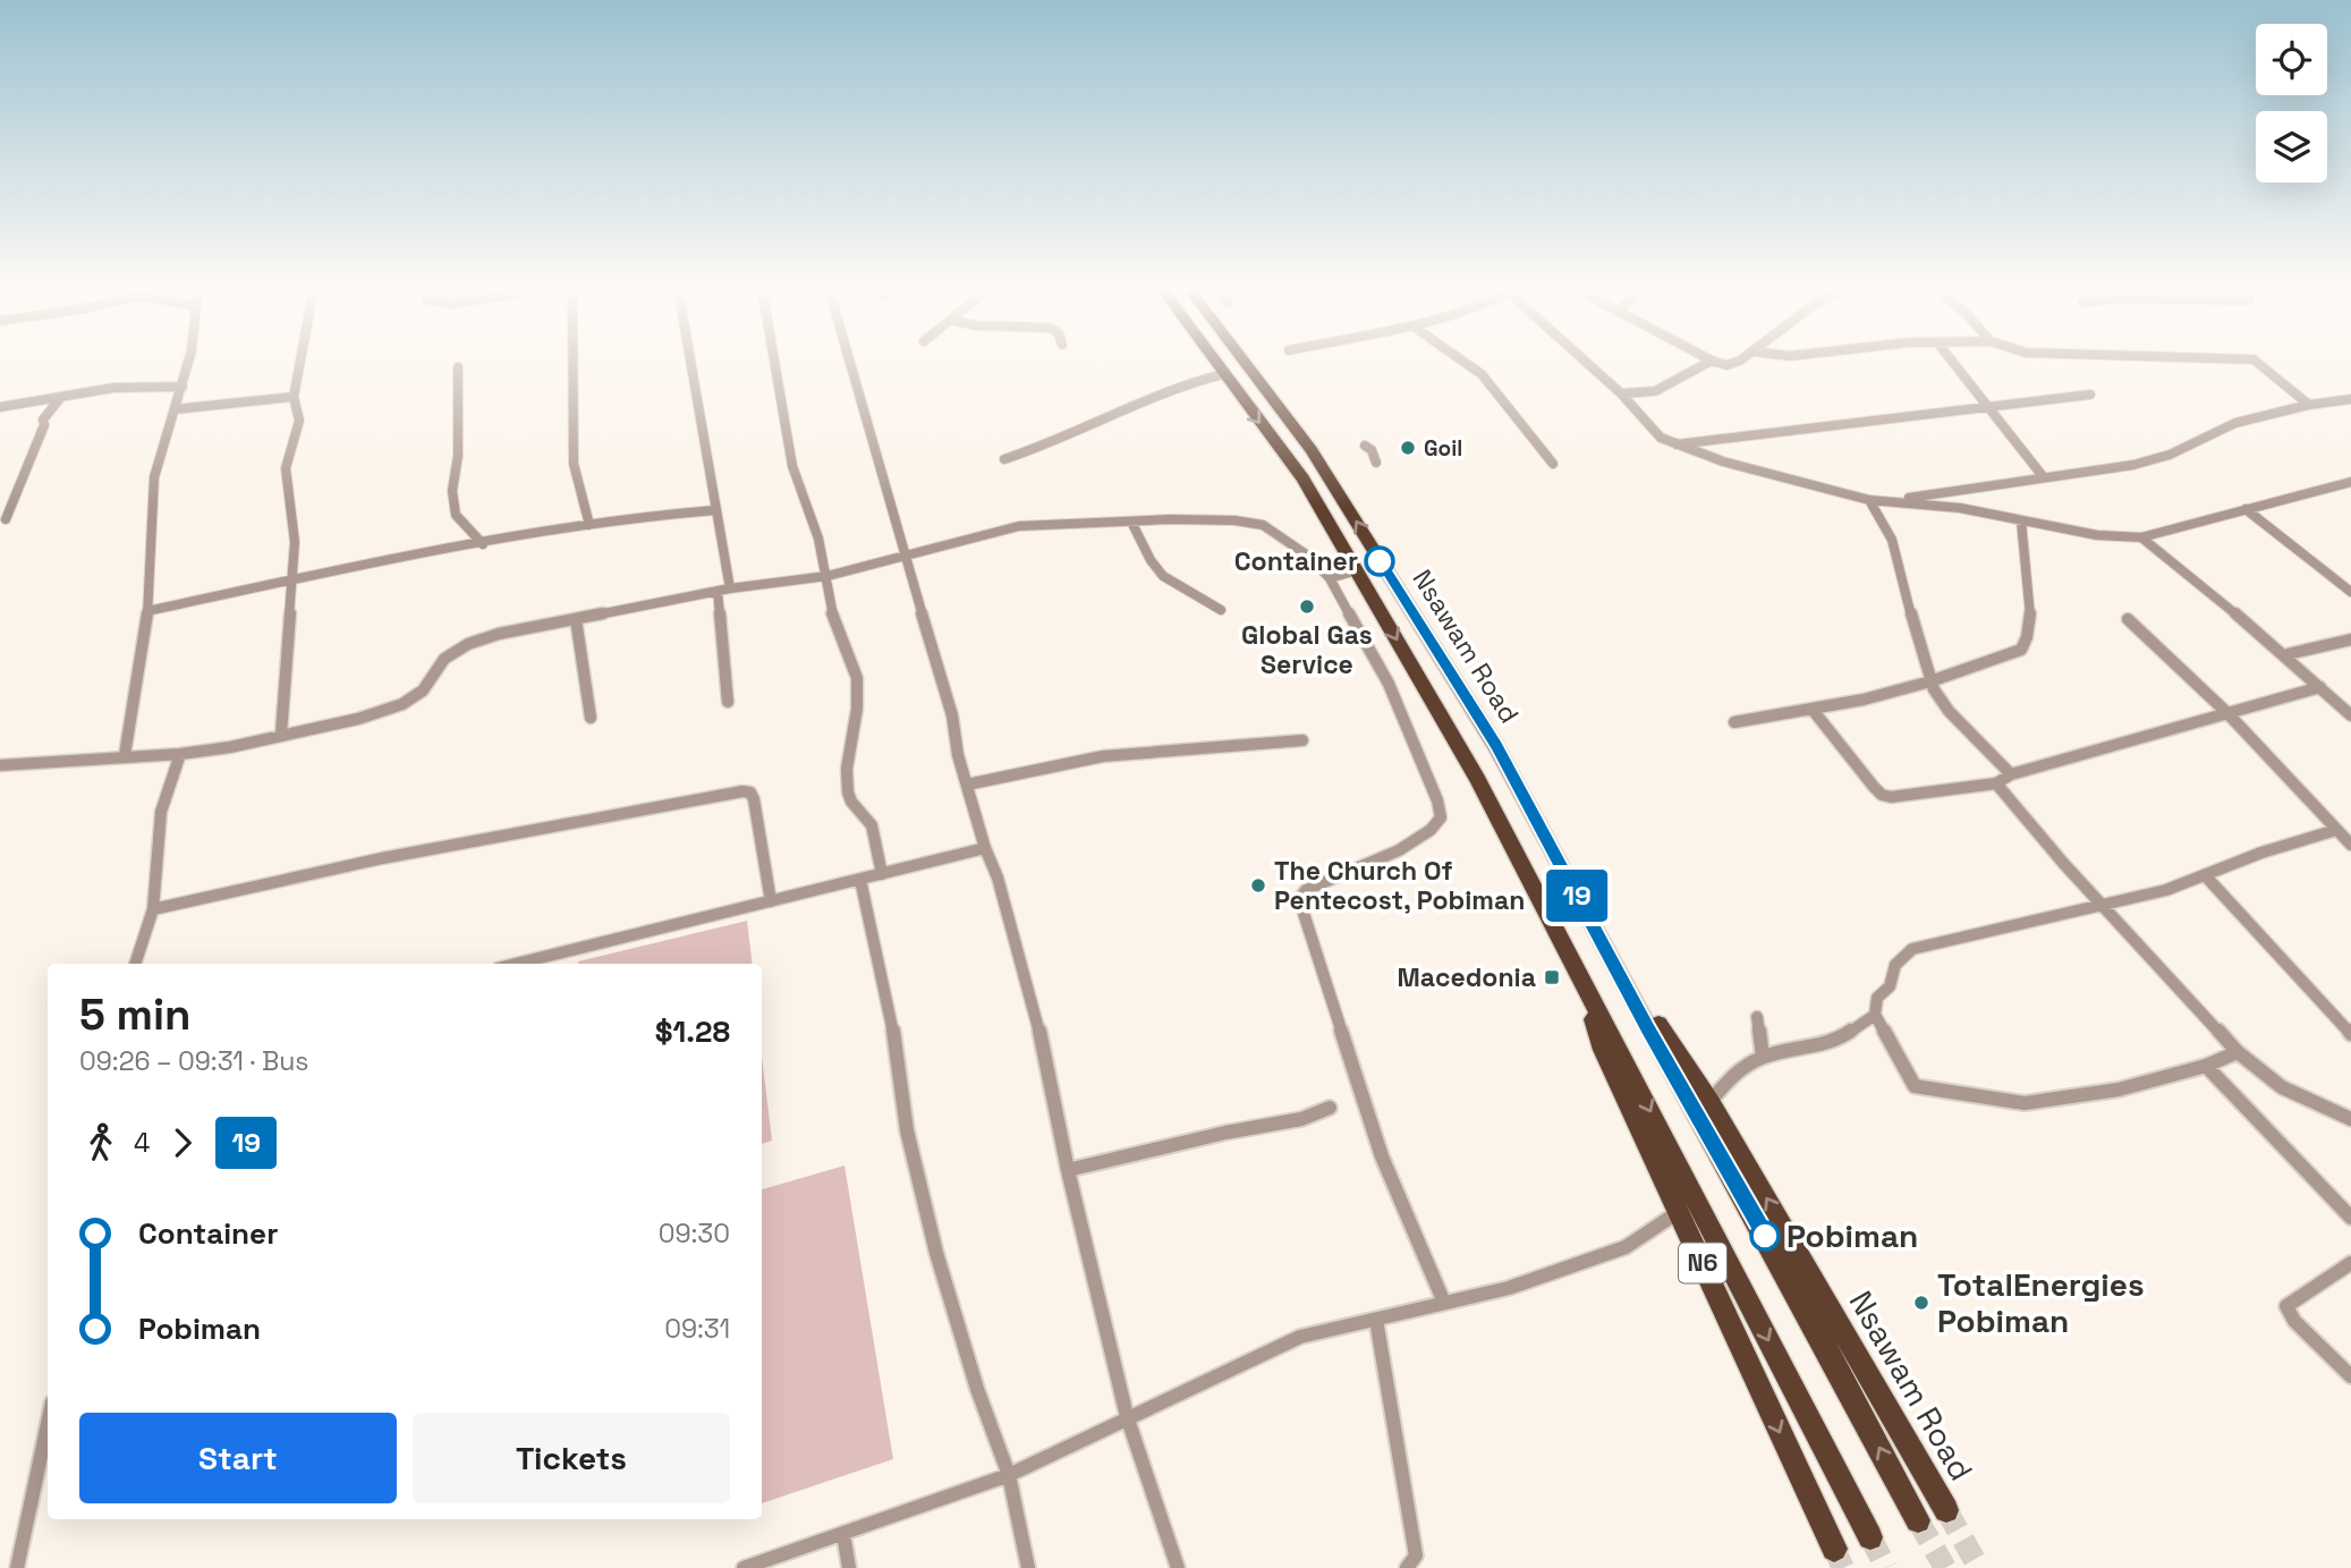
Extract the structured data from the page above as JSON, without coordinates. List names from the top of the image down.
{
  "streets": {
    "highway": ["Nsawam Road", "N6"]
  },
  "places": {
    "other": [
      "Goil",
      "Container",
      "Global Gas Service",
      "The Church Of Pentecost, Pobiman",
      "Pobiman",
      "TotalEnergies Pobiman"
    ],
    "transit": ["Macedonia"]
  },
  "lines": ["bus line 19"],
  "page": {
    "on_map": "19",
    "heading": ["5 min", "09:26 – 09:31 · Bus", "$1.28"],
    "legs": ["4", "19"],
    "list": [
      {
        "name": "Container",
        "value": "09:30"
      },
      {
        "name": "Pobiman",
        "value": "09:31"
      }
    ],
    "buttons": ["Start", "Tickets"]
  }
}
